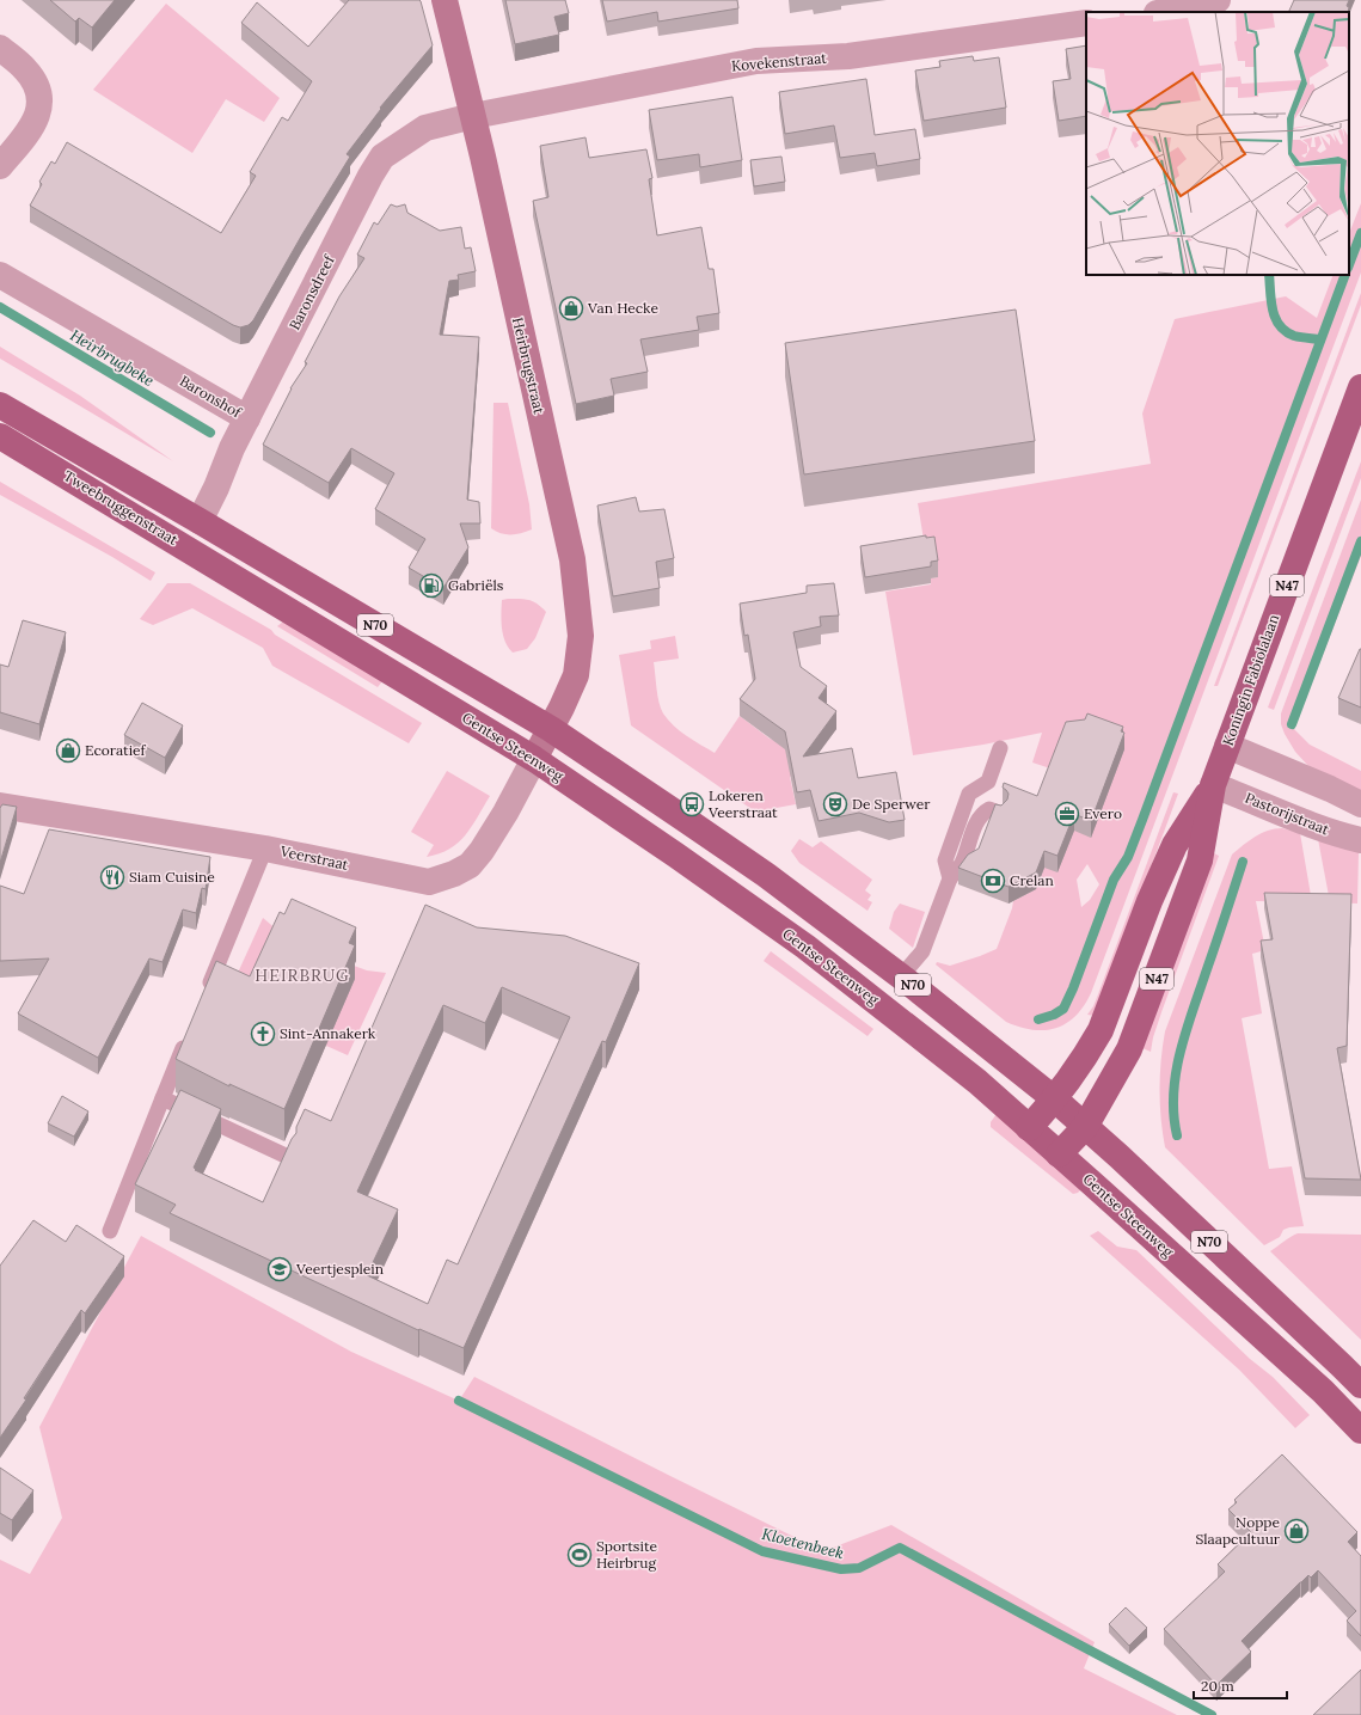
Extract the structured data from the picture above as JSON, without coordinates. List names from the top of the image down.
{
  "streets": {
    "main road": [
      "Tweebruggenstraat",
      "N47",
      "N70",
      "Koningin Fabiolalaan",
      "Gentse Steenweg"
    ],
    "street": [
      "Kovekenstraat",
      "Baronsdreef",
      "Heirbrugstraat",
      "Baronshof",
      "Pastorijstraat",
      "Veerstraat"
    ]
  },
  "crossings": [
    ["Kovekenstraat", "Baronsdreef"],
    ["Kovekenstraat", "Heirbrugstraat"],
    ["Baronsdreef", "Heirbrugstraat"],
    ["Baronsdreef", "Baronshof"],
    ["Baronsdreef", "Tweebruggenstraat"],
    ["Baronsdreef", "N70"],
    ["Heirbrugstraat", "N70"],
    ["Heirbrugstraat", "Veerstraat"],
    ["Tweebruggenstraat", "N70"],
    ["Tweebruggenstraat", "Gentse Steenweg"],
    ["N70", "Koningin Fabiolalaan"],
    ["N70", "Veerstraat"],
    ["Koningin Fabiolalaan", "Gentse Steenweg"],
    ["Koningin Fabiolalaan", "Pastorijstraat"],
    ["Gentse Steenweg", "Veerstraat"]
  ],
  "districts": ["HEIRBRUG"],
  "water": ["Heirbrugbeke", "Kloetenbeek"],
  "places": {
    "shop": ["Van Hecke", "Ecoratief", "Noppe Slaapcultuur"],
    "fuel station": ["Gabriëls"],
    "bus stop": ["Lokeren Veerstraat"],
    "theatre": ["De Sperwer"],
    "office": ["Evero"],
    "restaurant": ["Siam Cuisine"],
    "bank": ["Crelan"],
    "church": ["Sint-Annakerk"],
    "school or university": ["Veertjesplein"],
    "sports": ["Sportsite Heirbrug"]
  },
  "scale_bar": "20 m"
}
